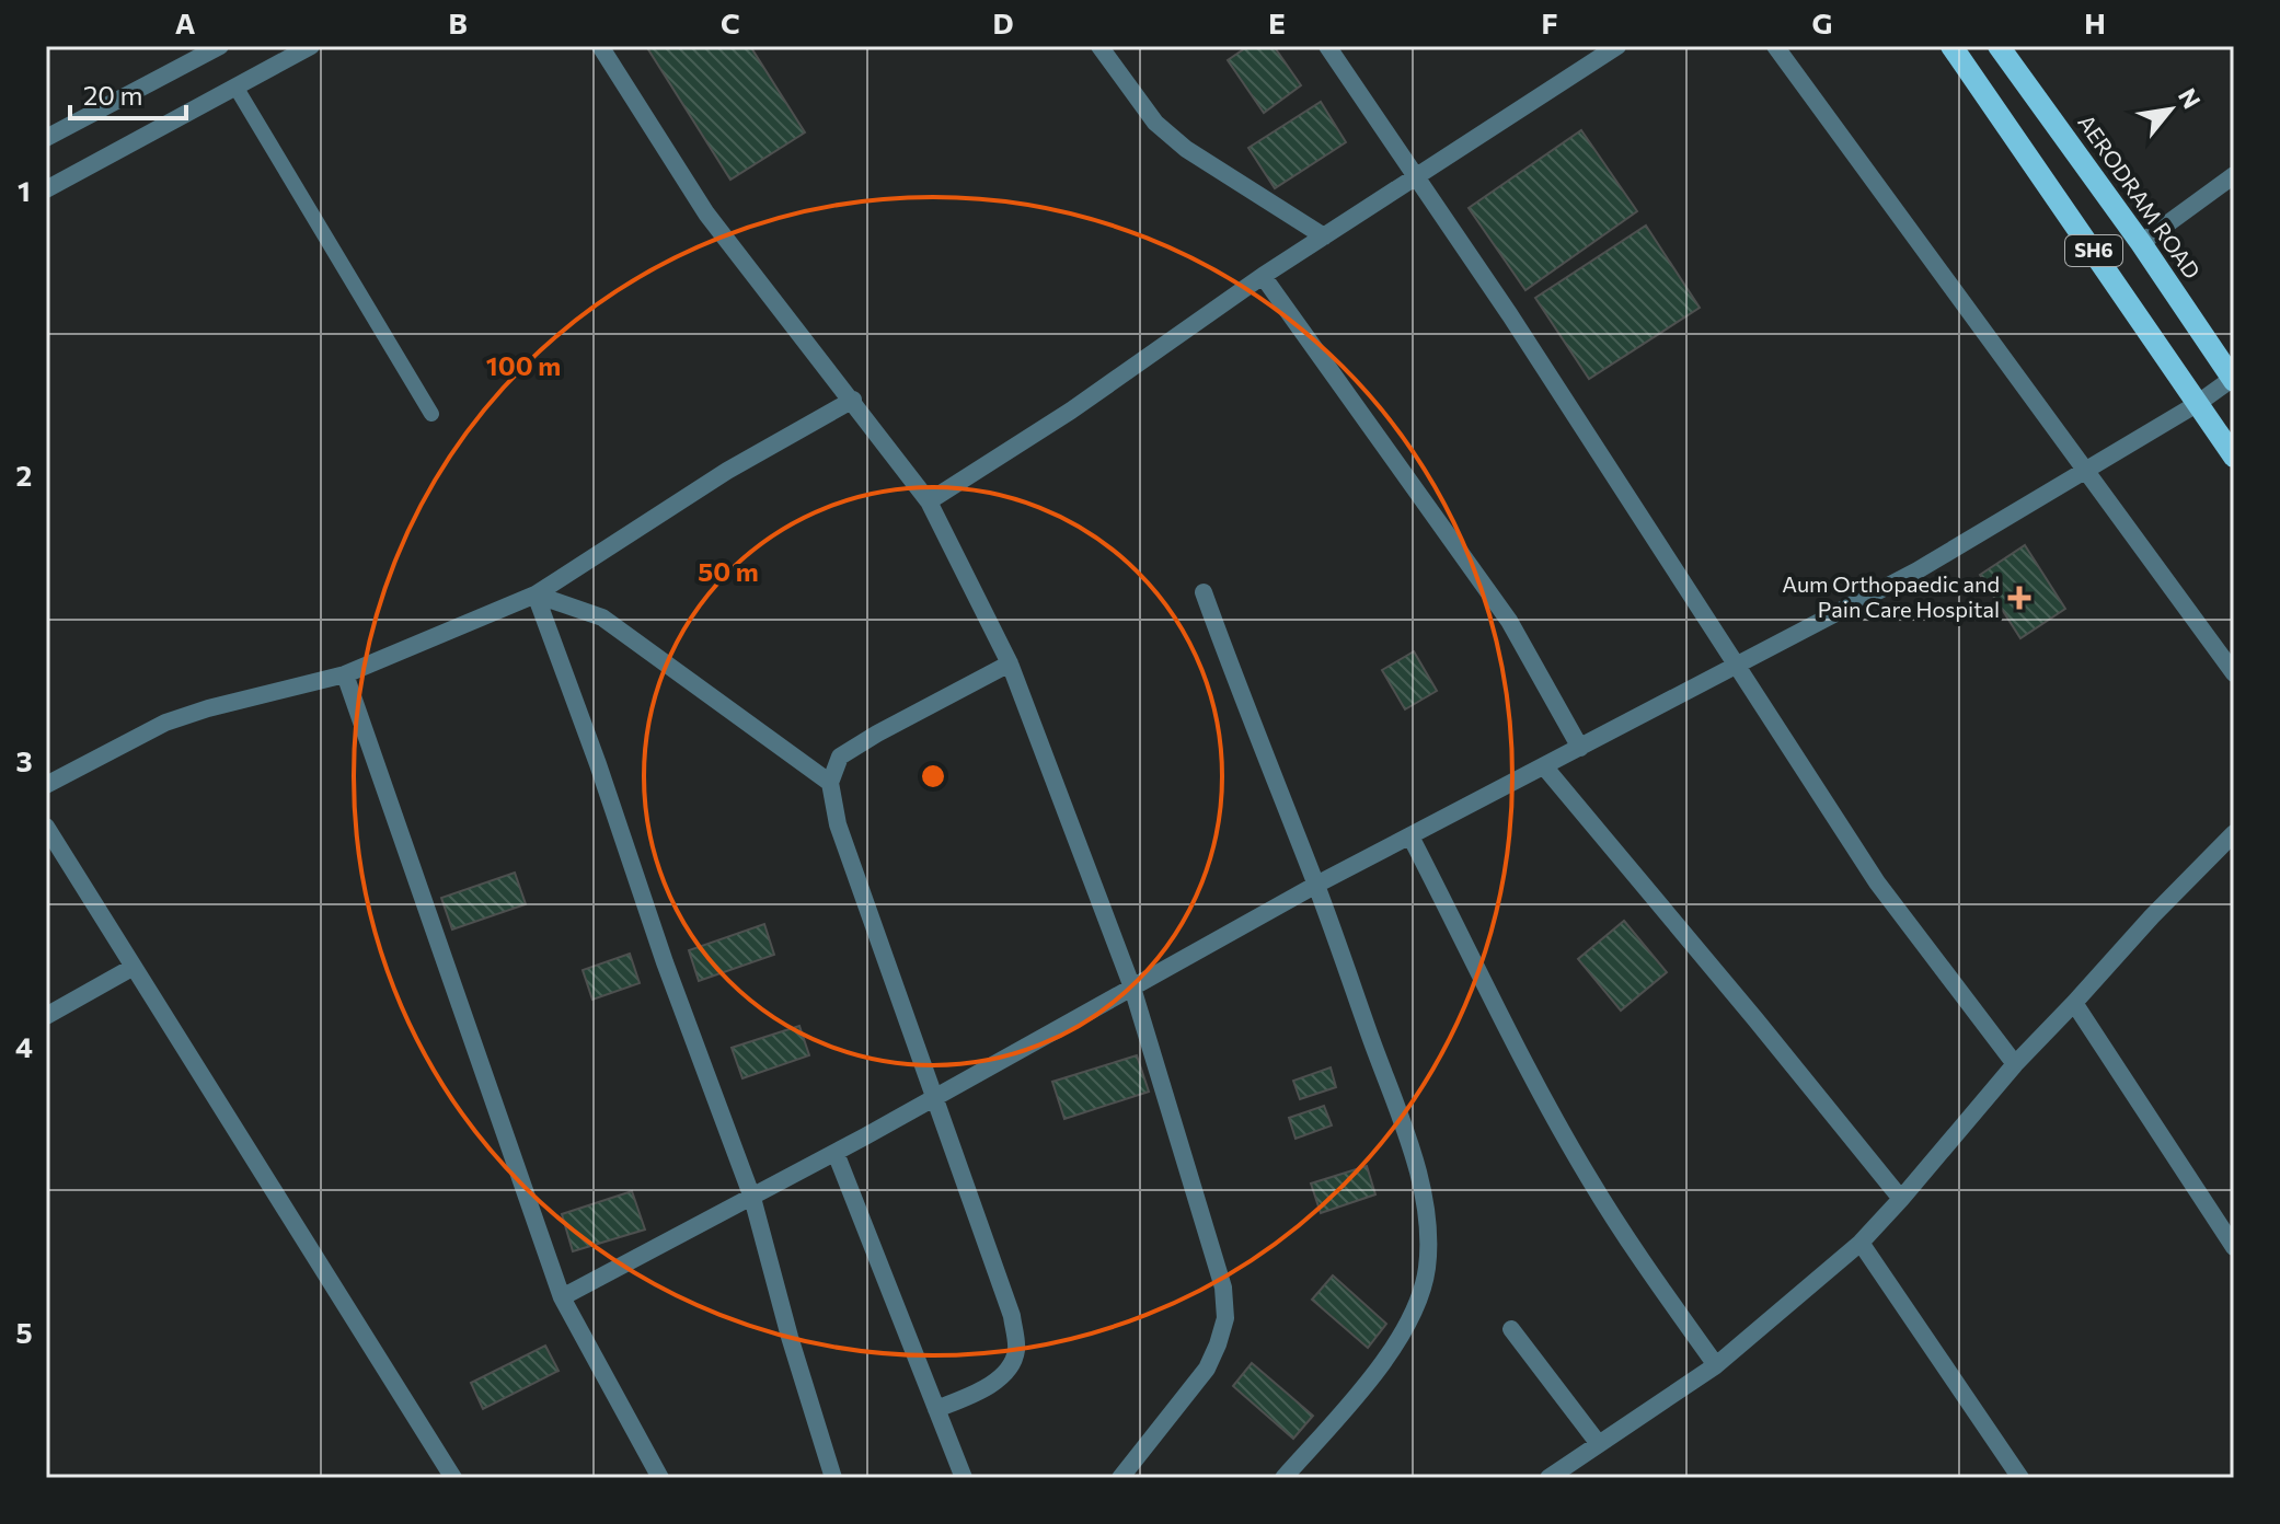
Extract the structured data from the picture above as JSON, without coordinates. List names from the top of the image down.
{
  "streets": {
    "main road": ["AERODRAM ROAD", "SH6"]
  },
  "places": {
    "health": ["Aum Orthopaedic and Pain Care Hospital"]
  },
  "scale_bar": "20 m",
  "north": "top right",
  "grid": {
    "columns": [
      "A",
      "B",
      "C",
      "D",
      "E",
      "F",
      "G",
      "H"
    ],
    "rows": [
      "1",
      "2",
      "3",
      "4",
      "5"
    ]
  },
  "rings": ["100 m", "50 m"]
}
